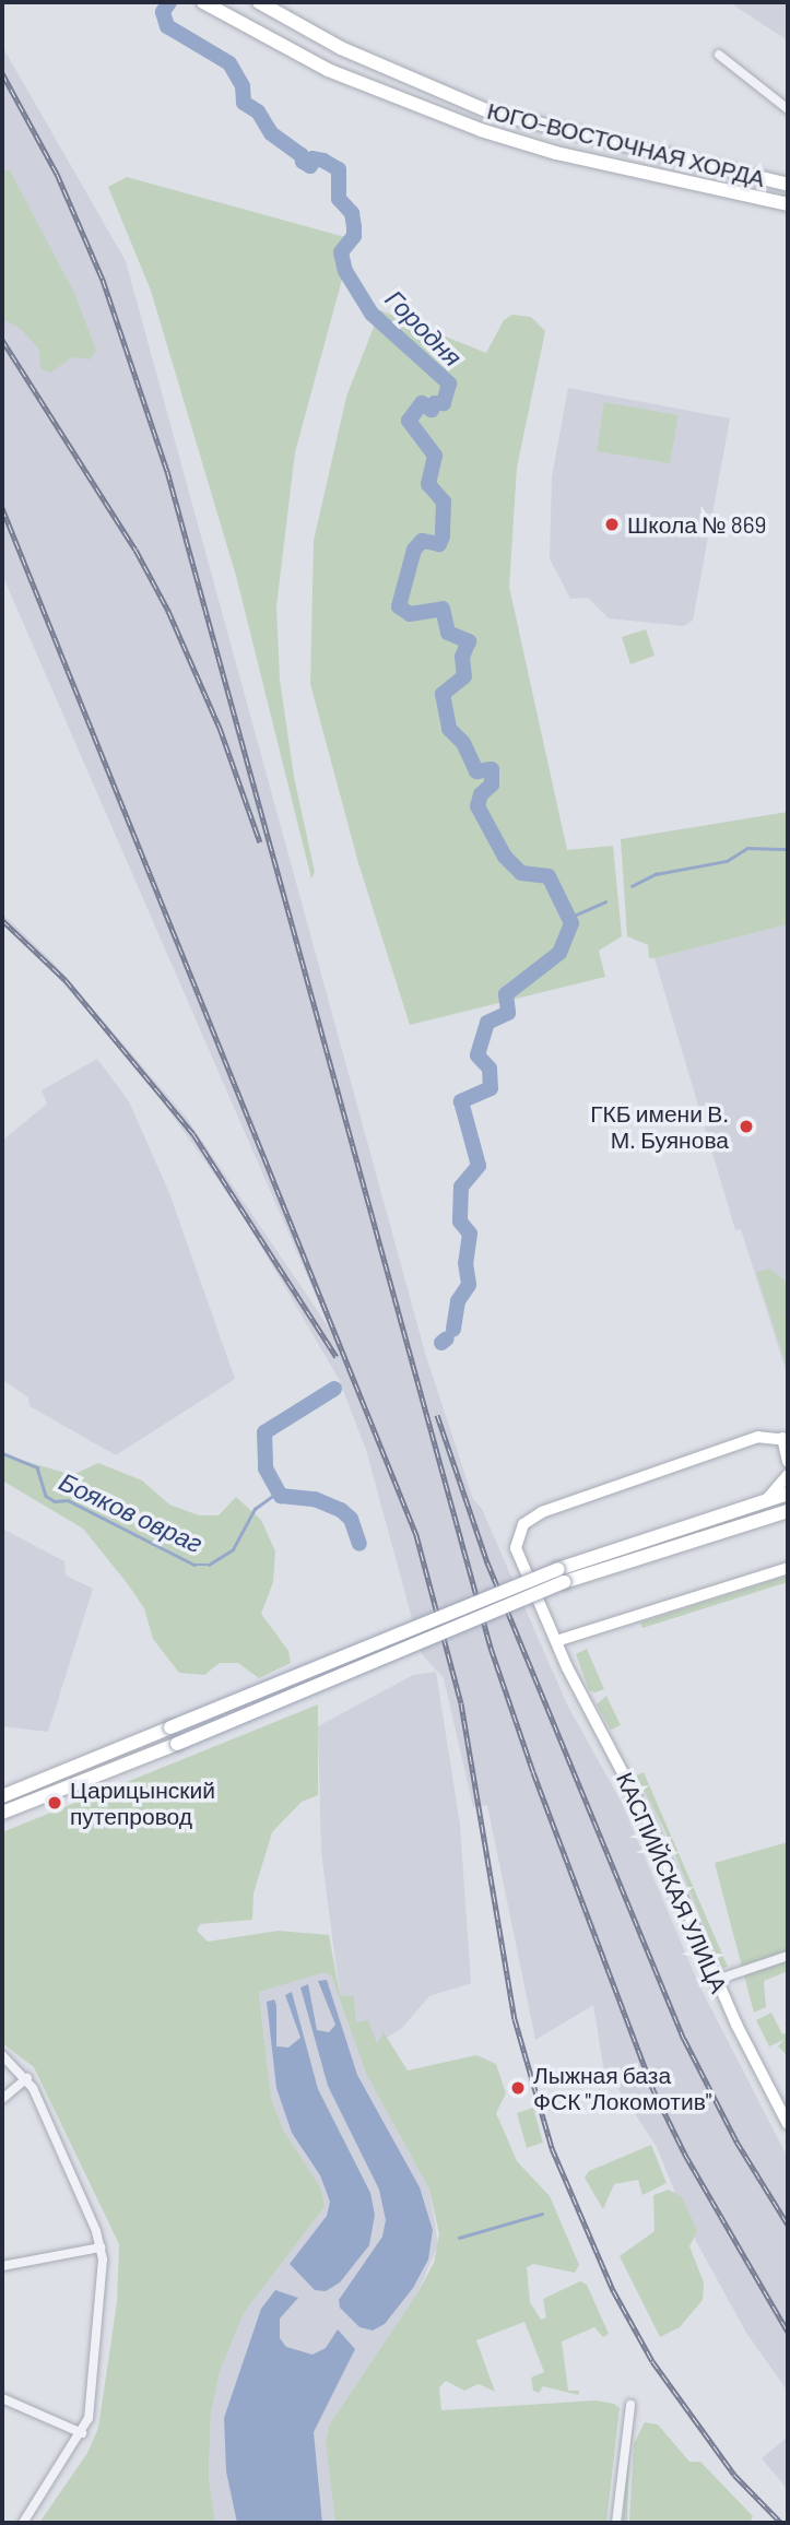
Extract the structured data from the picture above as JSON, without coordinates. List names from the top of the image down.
{
  "streets": {
    "main road": ["ЮГО-ВОСТОЧНАЯ ХОРДА", "КАСПИЙСКАЯ УЛИЦА"]
  },
  "water": ["Городня", "Бояков овраг"],
  "places": [
    "Школа № 869",
    "ГКБ имени В. М. Буянова",
    "Царицынский путепровод",
    "Лыжная база ФСК \"Локомотив\""
  ]
}
